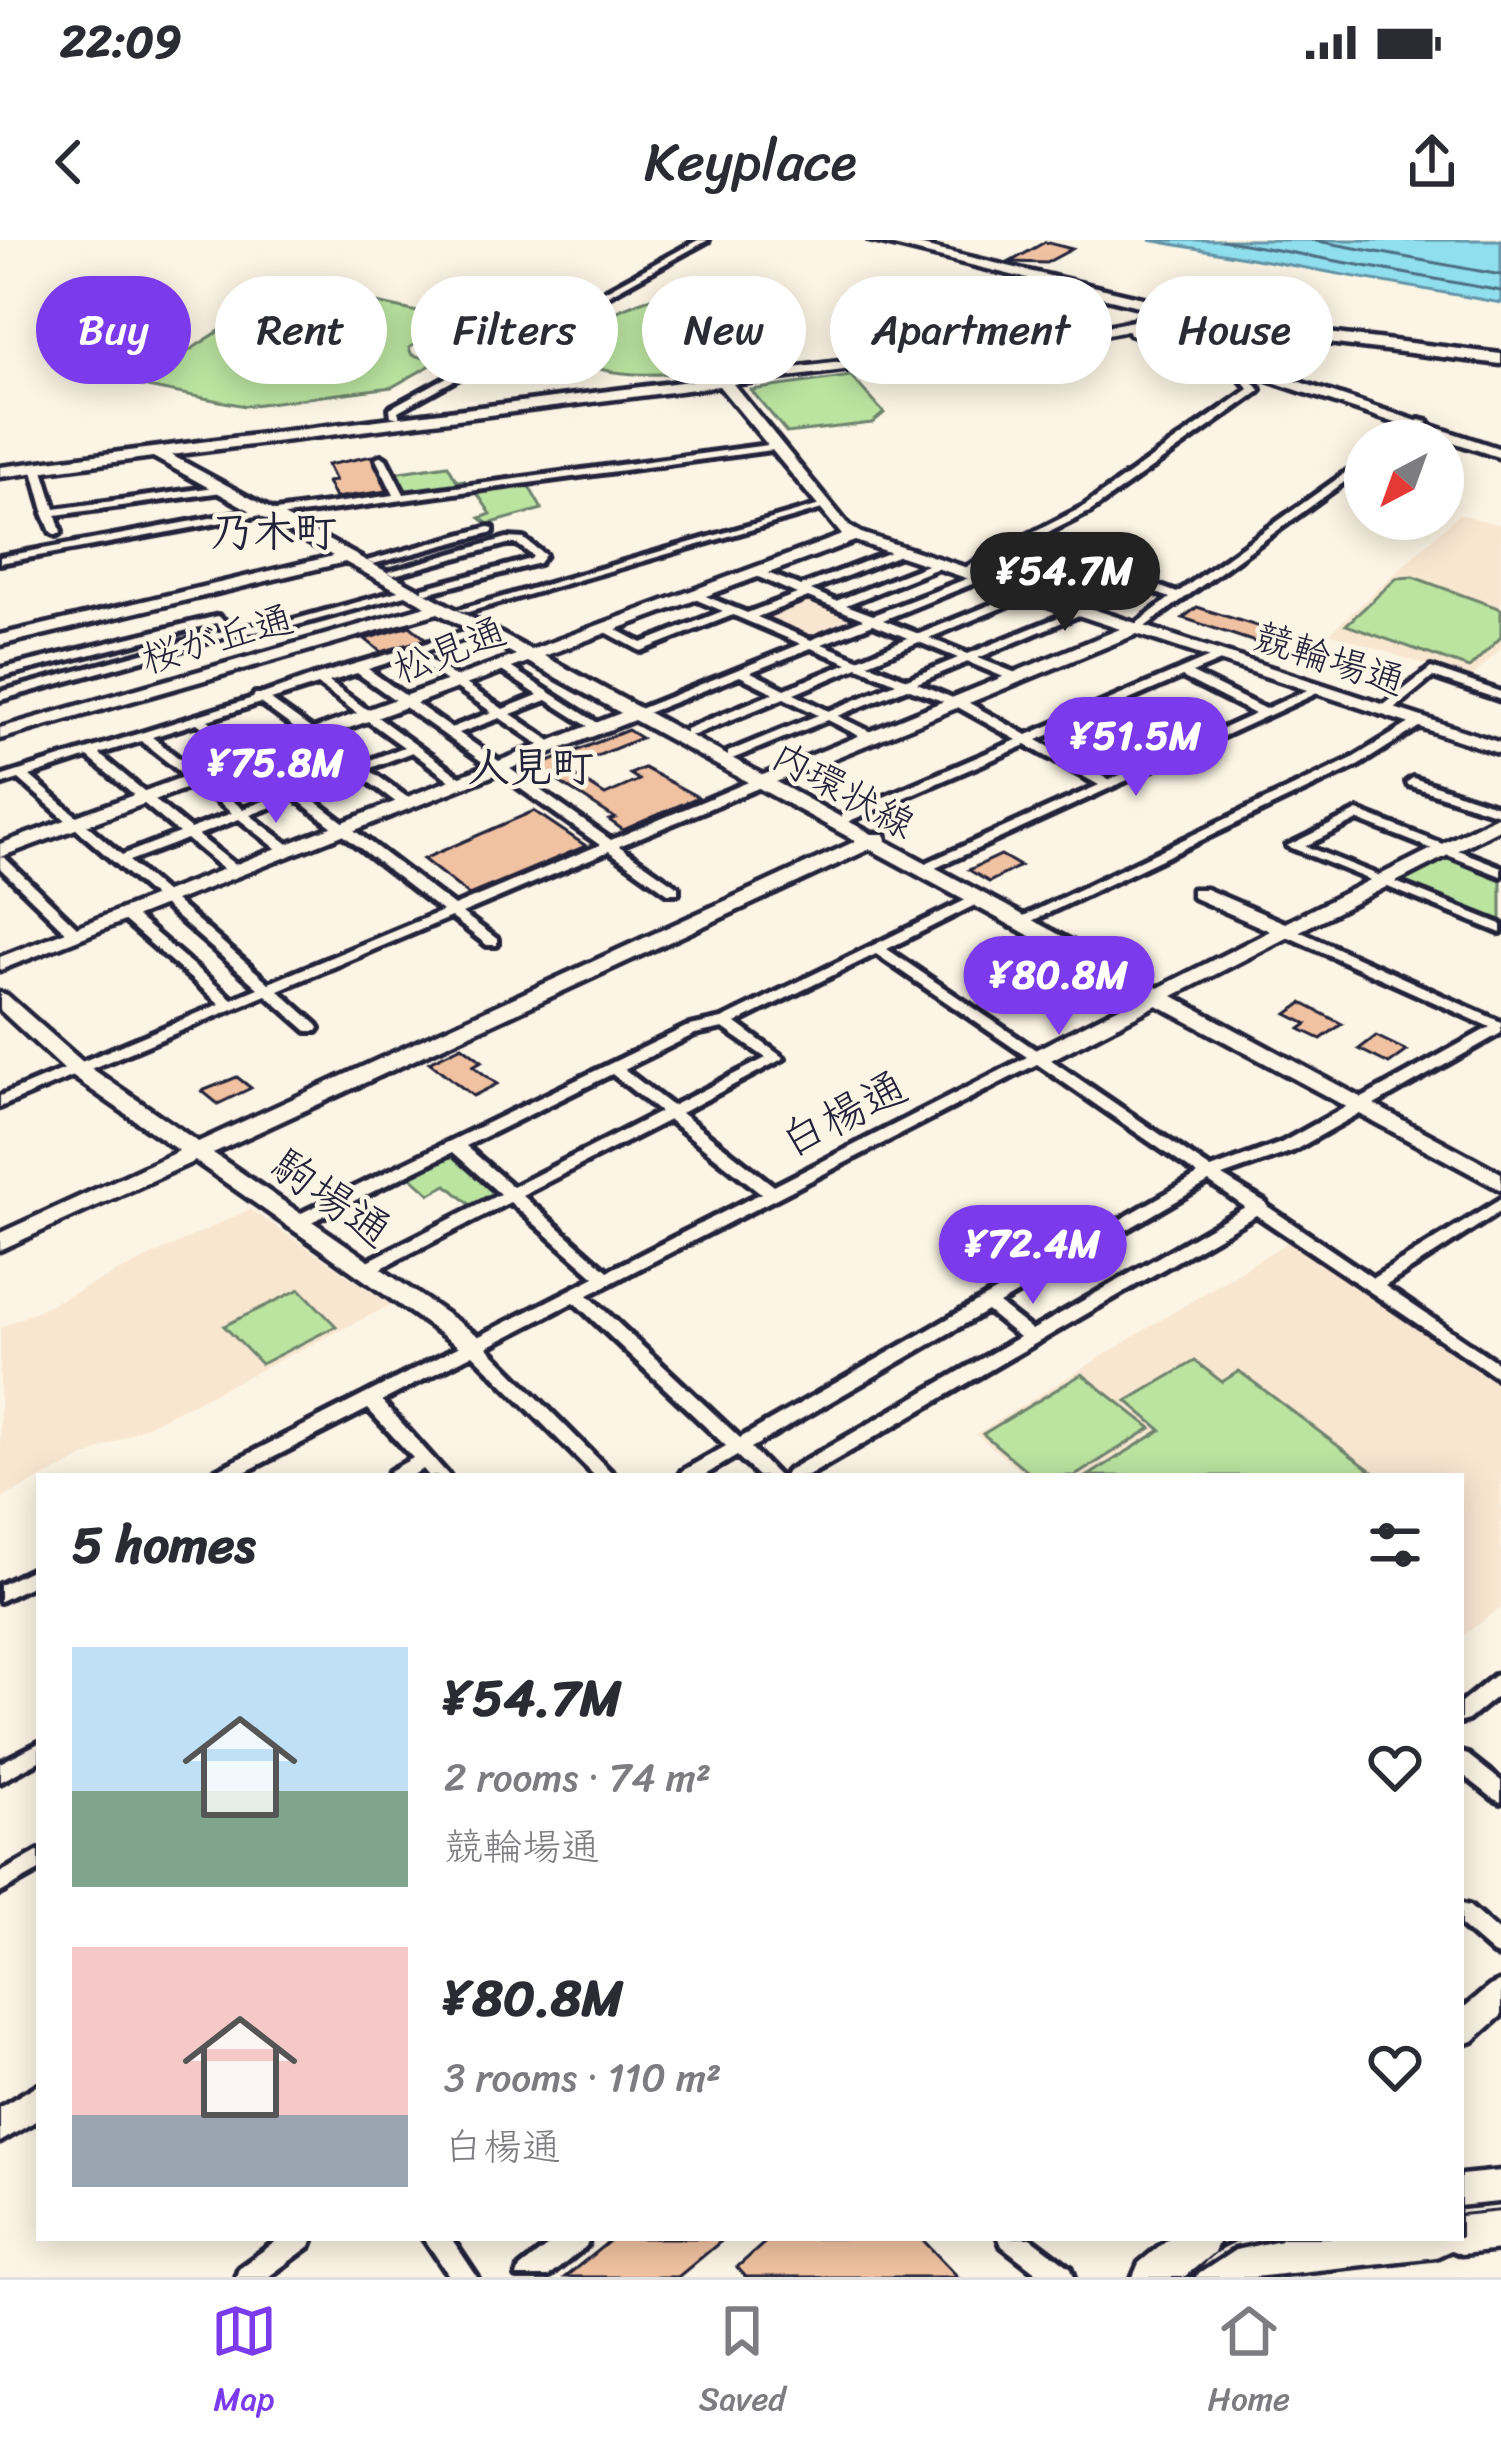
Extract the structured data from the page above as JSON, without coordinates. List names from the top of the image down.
{
  "streets": {
    "street": [
      "桜が丘通",
      "松見通",
      "競輪場通",
      "内環状線",
      "白楊通",
      "駒場通"
    ]
  },
  "crossings": [
    ["桜が丘通", "内環状線"],
    ["松見通", "競輪場通"],
    ["松見通", "内環状線"],
    ["内環状線", "白楊通"],
    ["白楊通", "駒場通"]
  ],
  "districts": ["乃木町", "人見町"],
  "north": "bottom left",
  "page": {
    "status": "22:09",
    "header": "Keyplace",
    "chip": [
      "Buy",
      "Rent",
      "Filters",
      "New",
      "Apartment",
      "House"
    ],
    "price": [
      "¥54.7M",
      "¥51.5M",
      "¥75.8M",
      "¥80.8M",
      "¥72.4M"
    ],
    "heading": "5 homes",
    "list": [
      {
        "name": "¥54.7M",
        "note": "2 rooms · 74 m² · 競輪場通"
      },
      {
        "name": "¥80.8M",
        "note": "3 rooms · 110 m² · 白楊通"
      }
    ],
    "tabs": ["Map", "Saved", "Home"]
  }
}
